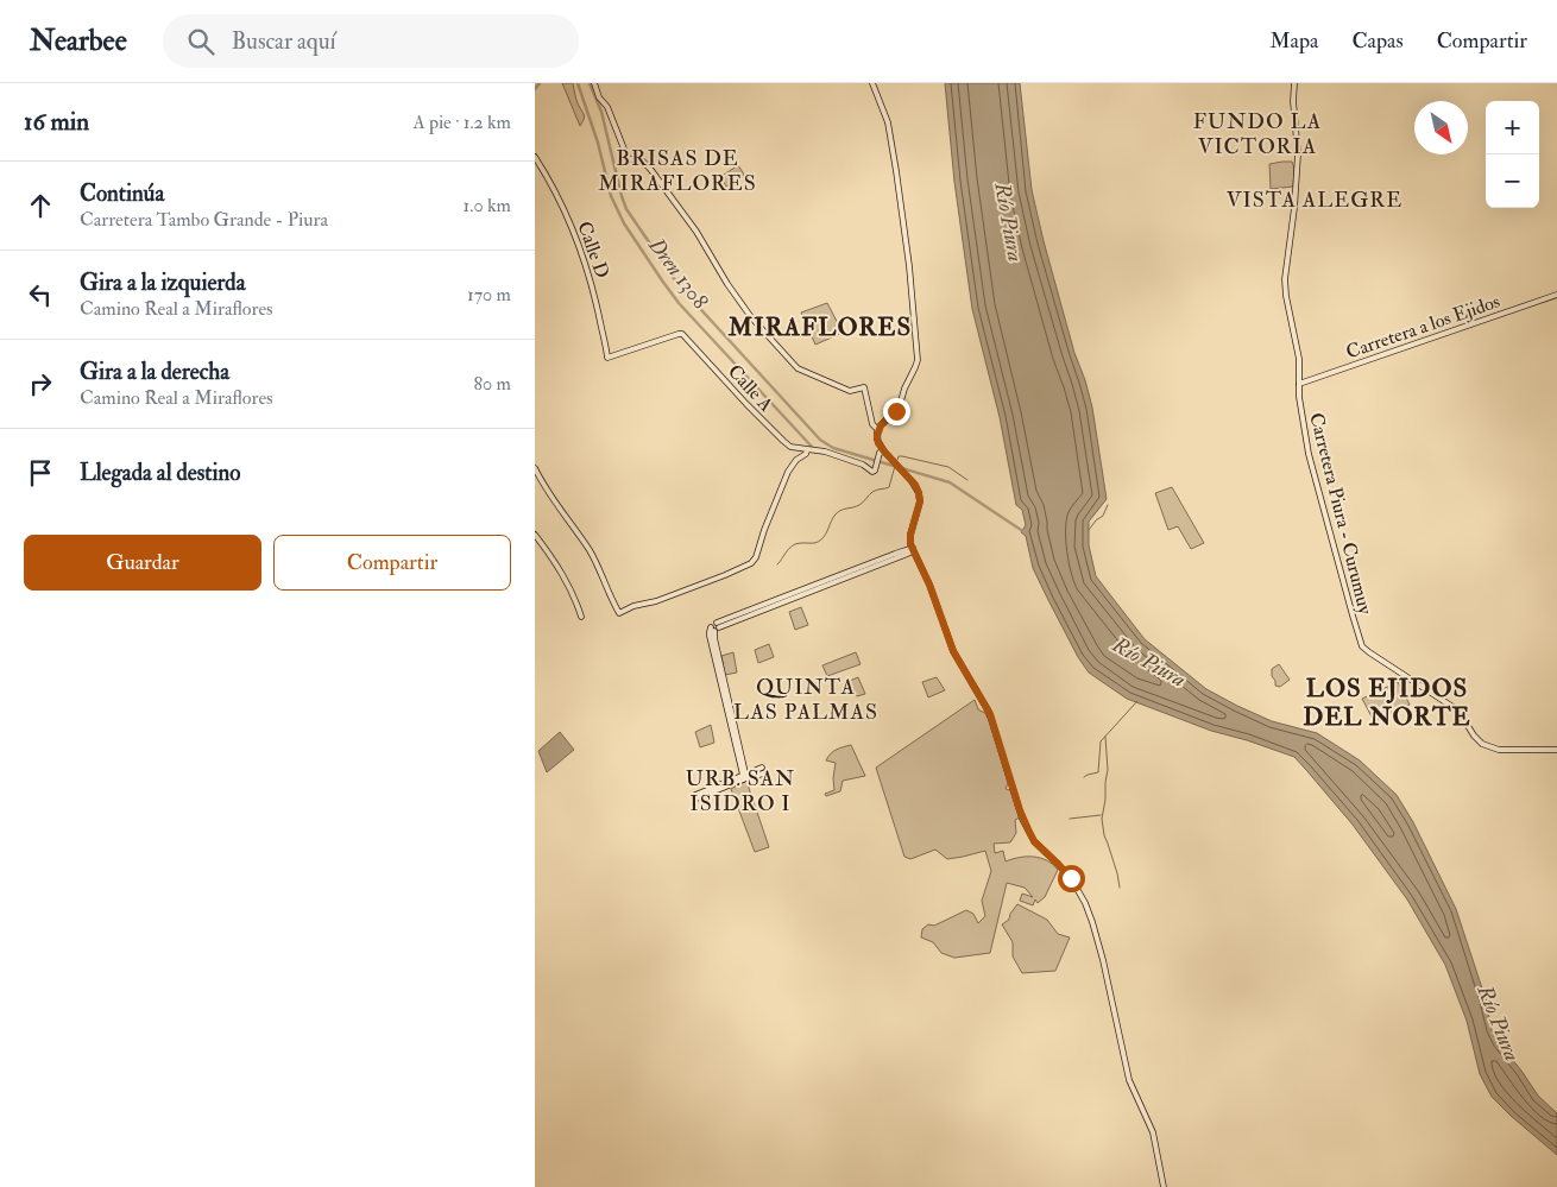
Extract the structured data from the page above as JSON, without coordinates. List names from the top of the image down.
{
  "streets": {
    "street": [
      "Calle D",
      "Carretera a los Ejidos",
      "Calle A",
      "Carretera Piura - Curumuy"
    ]
  },
  "crossings": [
    ["Calle D", "Calle A"],
    ["Carretera a los Ejidos", "Carretera Piura - Curumuy"]
  ],
  "districts": [
    "FUNDO LA VICTORIA",
    "BRISAS DE MIRAFLORES",
    "VISTA ALEGRE",
    "MIRAFLORES",
    "QUINTA LAS PALMAS",
    "LOS EJIDOS DEL NORTE",
    "URB. SAN ISIDRO I"
  ],
  "water": ["Río Piura", "Dren 1308"],
  "north": "bottom right",
  "page": {
    "header": "Nearbee",
    "search": "Buscar aquí",
    "nav": ["Mapa", "Capas", "Compartir"],
    "heading": ["16 min", "A pie · 1.2 km"],
    "map_buttons": ["+", "−"],
    "list": [
      ["Continúa", "Carretera Tambo Grande - Piura", "1.0 km"],
      ["Gira a la izquierda", "Camino Real a Miraflores", "170 m"],
      ["Gira a la derecha", "Camino Real a Miraflores", "80 m"],
      "Llegada al destino"
    ],
    "buttons": ["Guardar", "Compartir"]
  }
}
